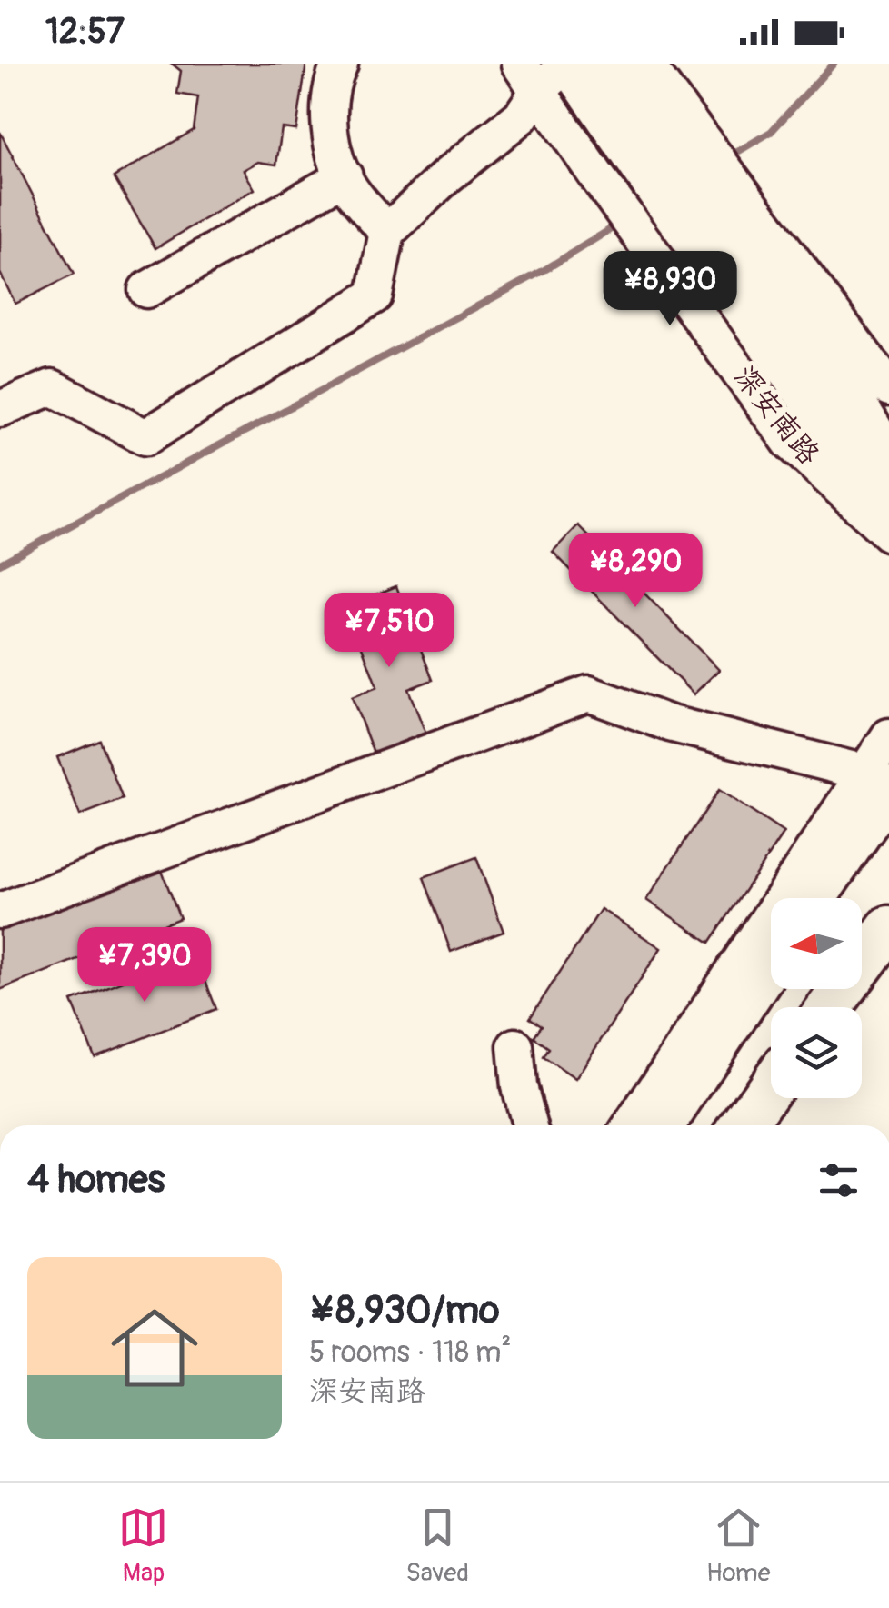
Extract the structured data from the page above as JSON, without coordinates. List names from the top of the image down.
{
  "streets": {
    "main road": ["深安南路"]
  },
  "north": "left",
  "page": {
    "status": "12:57",
    "price": [
      "¥8,930",
      "¥8,290",
      "¥7,510",
      "¥7,390"
    ],
    "heading": "4 homes",
    "list": [
      {
        "name": "¥8,930/mo",
        "note": "5 rooms · 118 m² · 深安南路"
      }
    ],
    "tabs": ["Map", "Saved", "Home"]
  }
}
